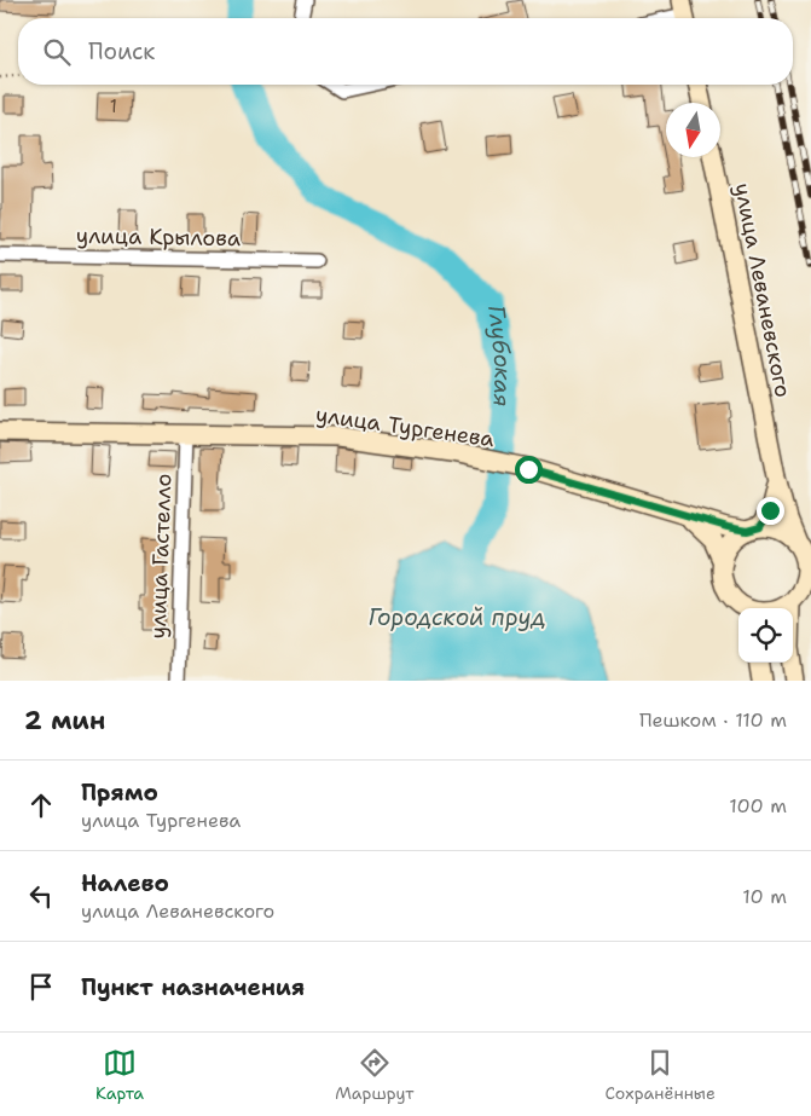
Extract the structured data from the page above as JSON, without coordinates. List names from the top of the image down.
{
  "streets": {
    "main road": ["улица Леваневского", "улица Тургенева"],
    "street": ["улица Крылова", "улица Гастелло"]
  },
  "crossings": [
    ["улица Леваневского", "улица Тургенева"],
    ["улица Тургенева", "улица Гастелло"]
  ],
  "water": ["Глубокая", "Городской пруд"],
  "house_numbers": ["1"],
  "north": "bottom",
  "page": {
    "search": "Поиск",
    "heading": ["2 мин", "Пешком · 110 m"],
    "list": [
      ["Прямо", "улица Тургенева", "100 m"],
      ["Налево", "улица Леваневского", "10 m"],
      "Пункт назначения"
    ],
    "nav": ["Карта", "Маршрут", "Сохранённые"]
  }
}
